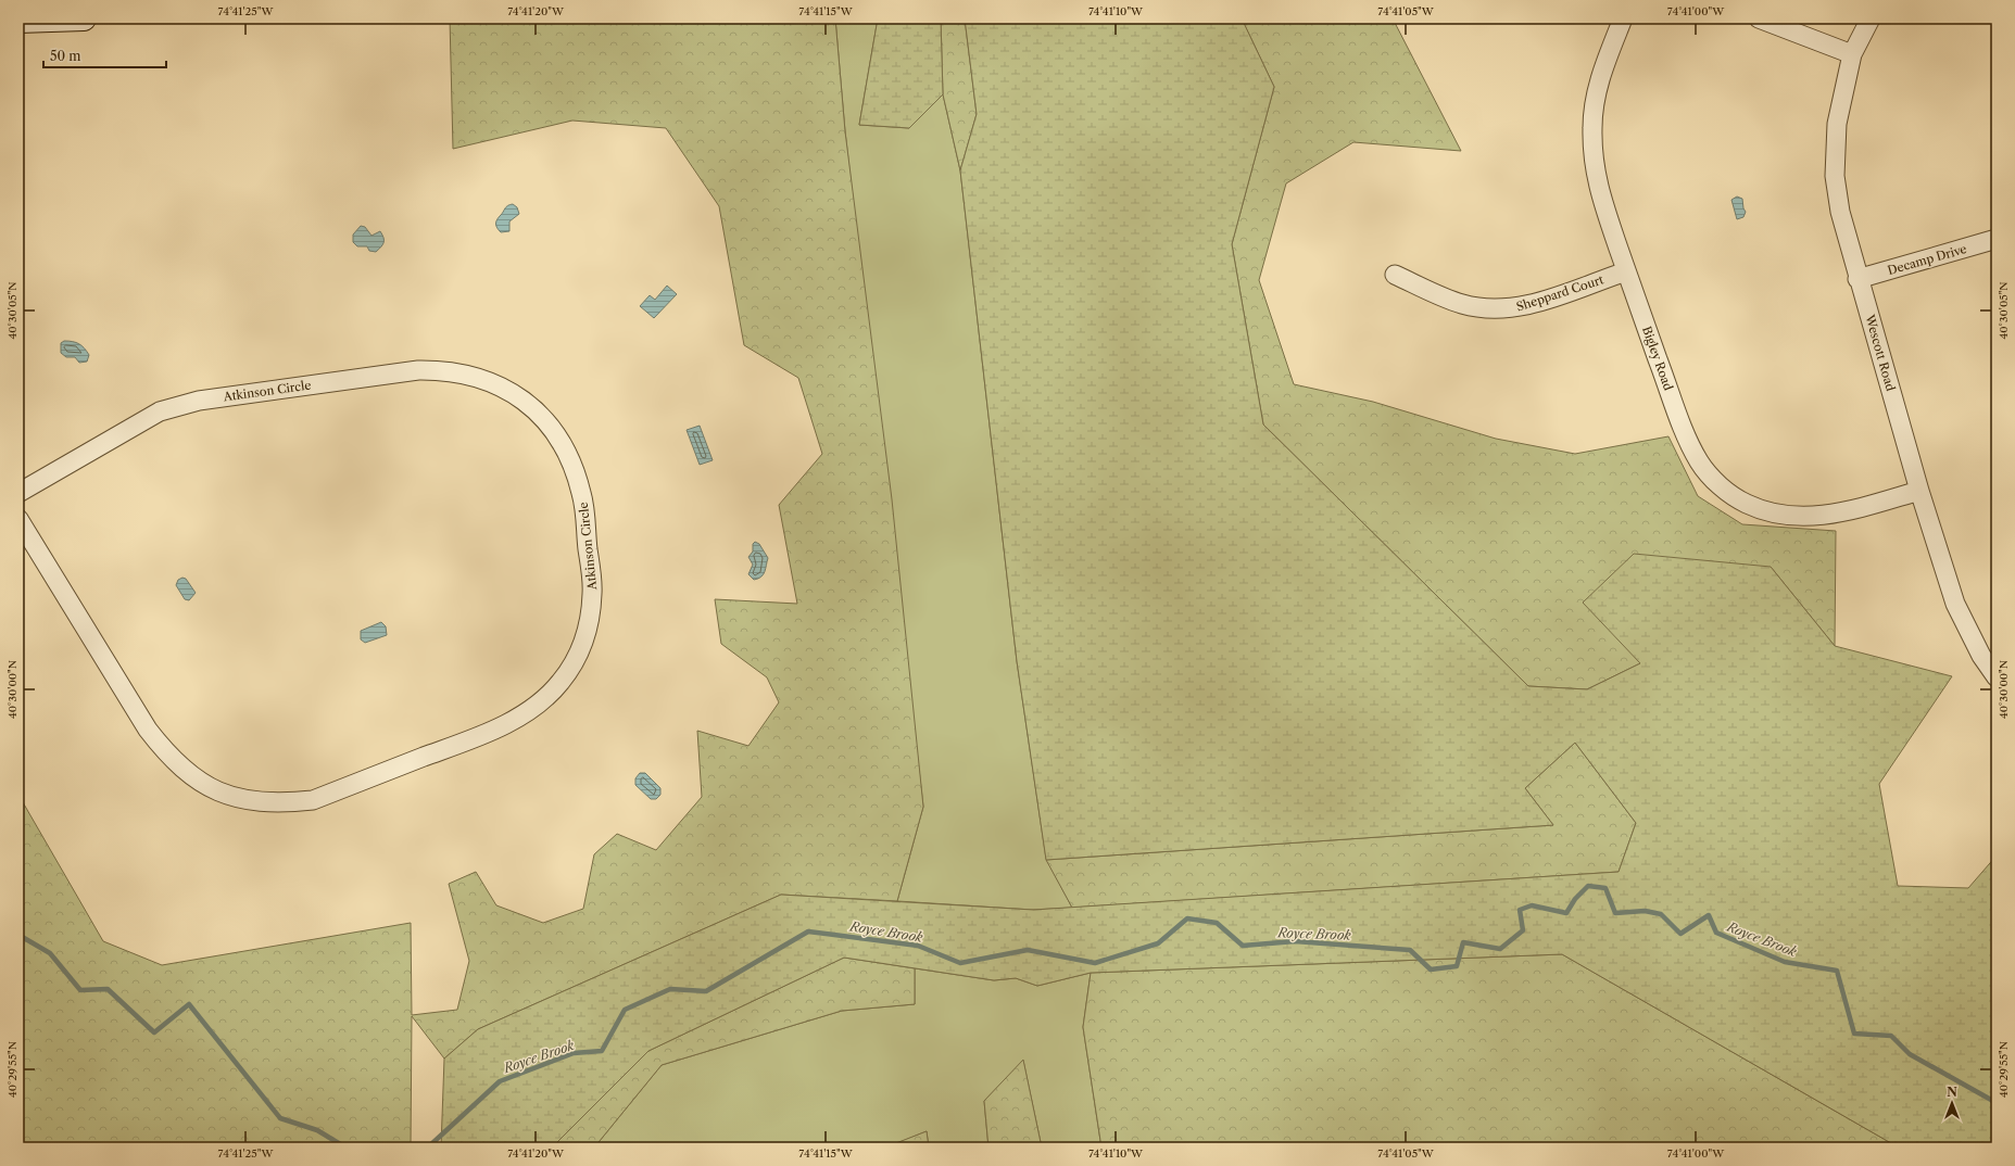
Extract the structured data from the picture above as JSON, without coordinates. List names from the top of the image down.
{
  "streets": {
    "street": [
      "Decamp Drive",
      "Sheppard Court",
      "Wescott Road",
      "Bigley Road",
      "Atkinson Circle"
    ]
  },
  "crossings": [
    ["Decamp Drive", "Wescott Road"],
    ["Sheppard Court", "Bigley Road"],
    ["Wescott Road", "Bigley Road"]
  ],
  "water": ["Royce Brook"],
  "scale_bar": "50 m",
  "north": "top",
  "coordinates": [
    "74°41'25\"W",
    "74°41'20\"W",
    "74°41'15\"W",
    "74°41'10\"W",
    "74°41'05\"W",
    "74°41'00\"W",
    "40°30'05\"N",
    "40°30'00\"N",
    "40°29'55\"N"
  ]
}
